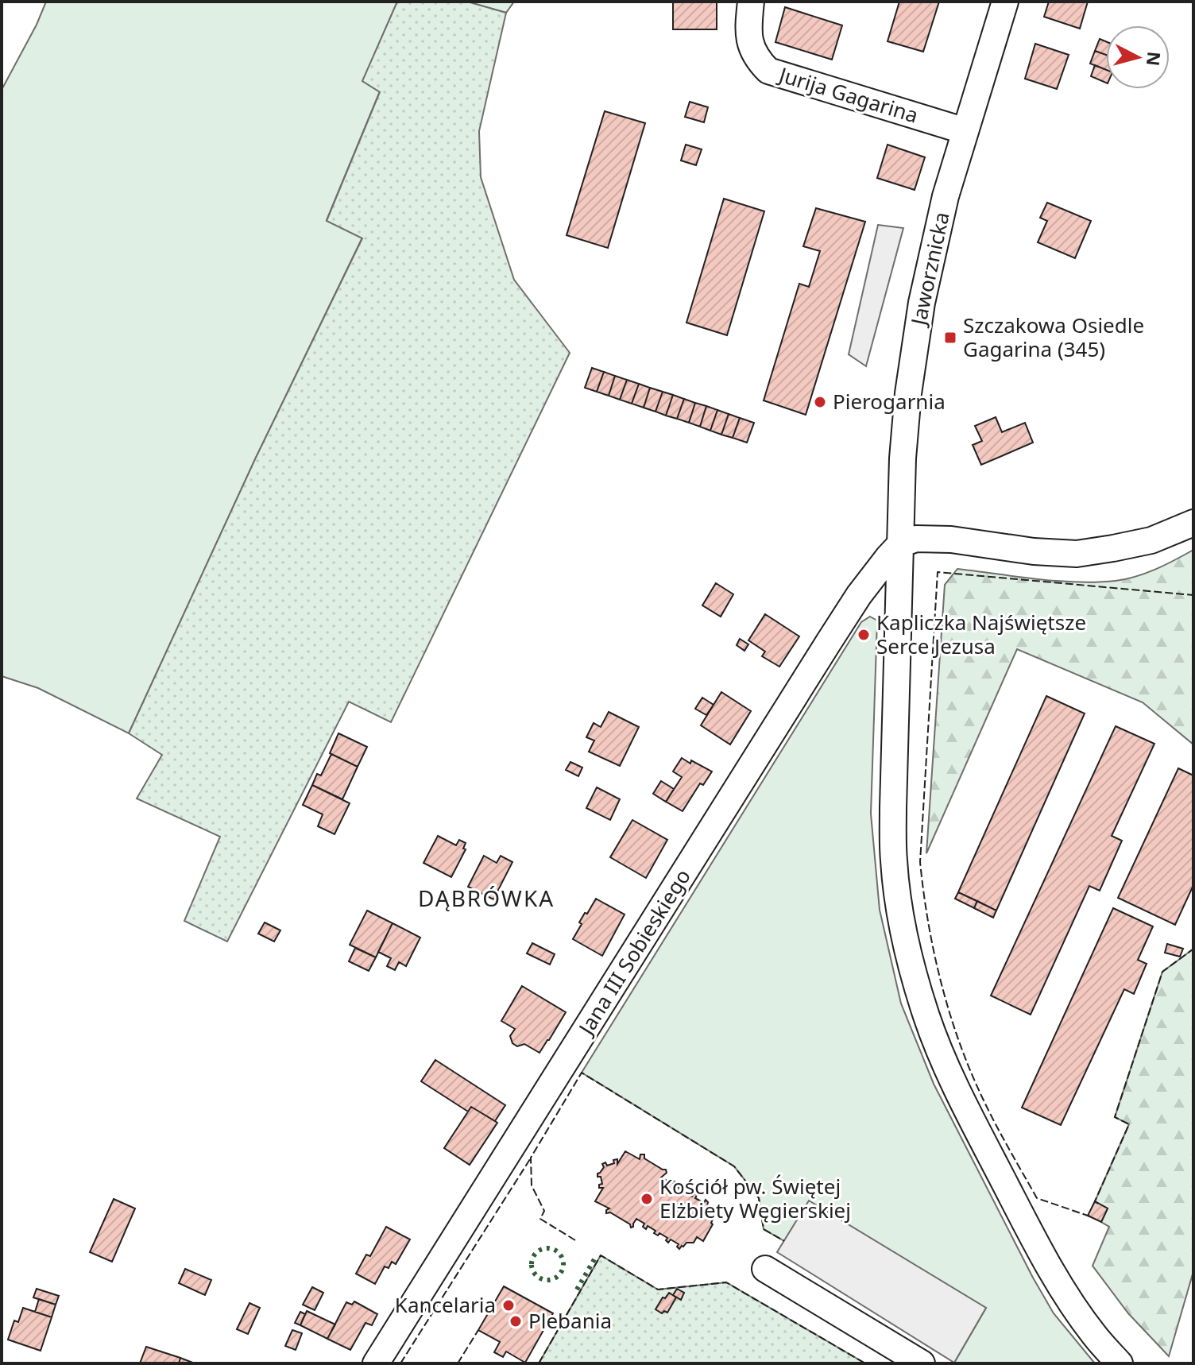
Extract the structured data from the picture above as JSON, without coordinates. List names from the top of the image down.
{
  "streets": {
    "street": ["Jurija Gagarina", "Jaworznicka", "Jana III Sobieskiego"]
  },
  "crossings": [
    ["Jurija Gagarina", "Jaworznicka"],
    ["Jaworznicka", "Jana III Sobieskiego"]
  ],
  "districts": ["DĄBRÓWKA"],
  "places": {
    "transit": ["Szczakowa Osiedle Gagarina (345)"],
    "other": [
      "Pierogarnia",
      "Kapliczka Najświętsze Serce Jezusa",
      "Kościół pw. Świętej Elżbiety Węgierskiej",
      "Kancelaria",
      "Plebania"
    ]
  },
  "north": "right"
}
